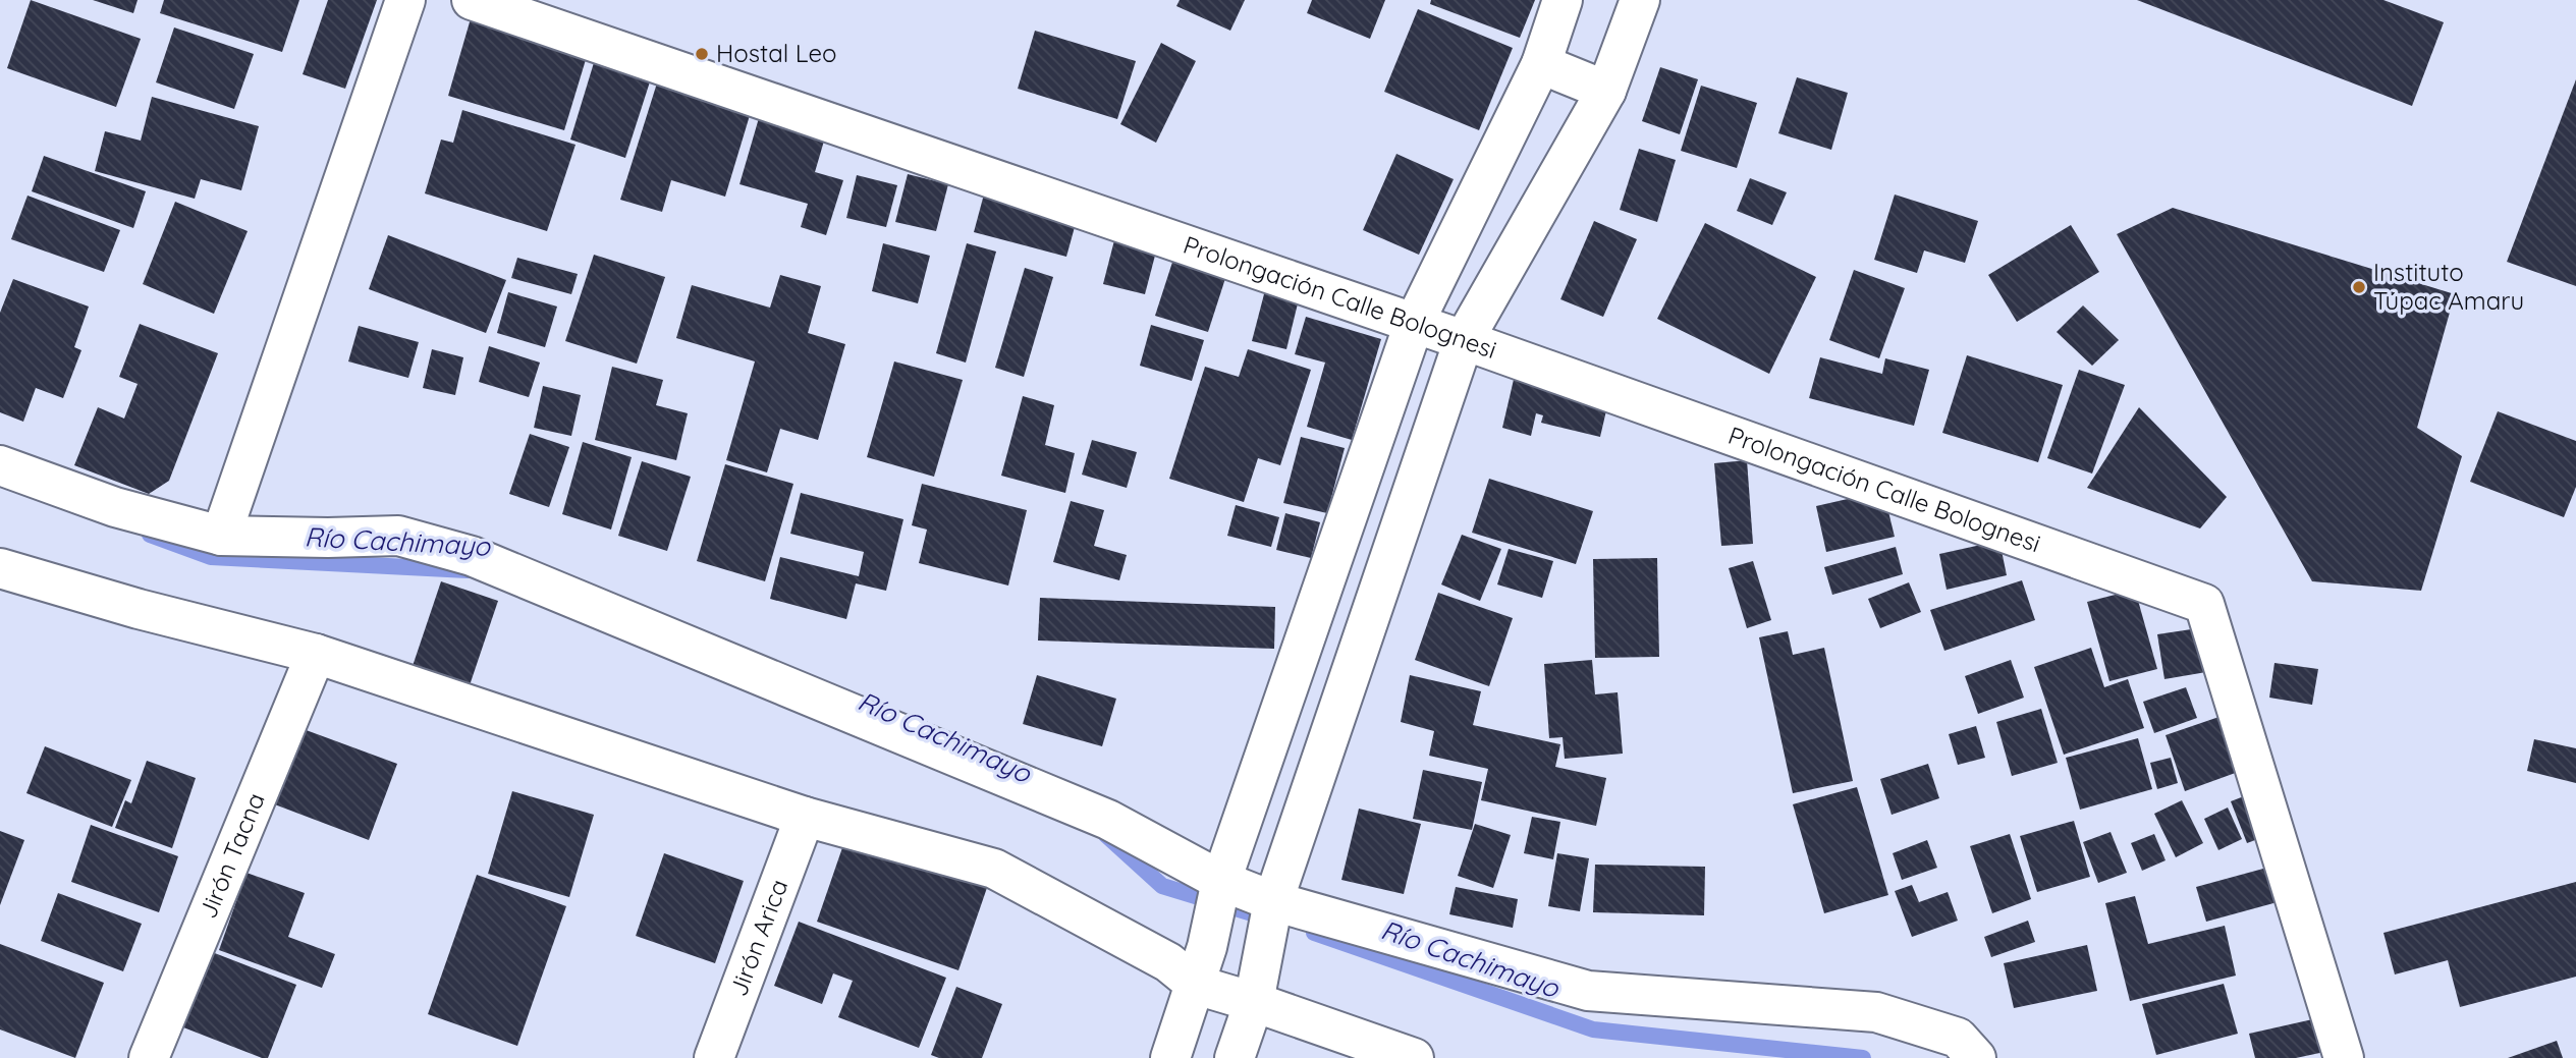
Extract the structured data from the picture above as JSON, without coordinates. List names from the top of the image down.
{
  "streets": {
    "street": ["Prolongación Calle Bolognesi", "Jirón Tacna", "Jirón Arica"]
  },
  "water": ["Río Cachimayo"],
  "places": ["Hostal Leo", "Instituto Túpac Amaru"]
}
